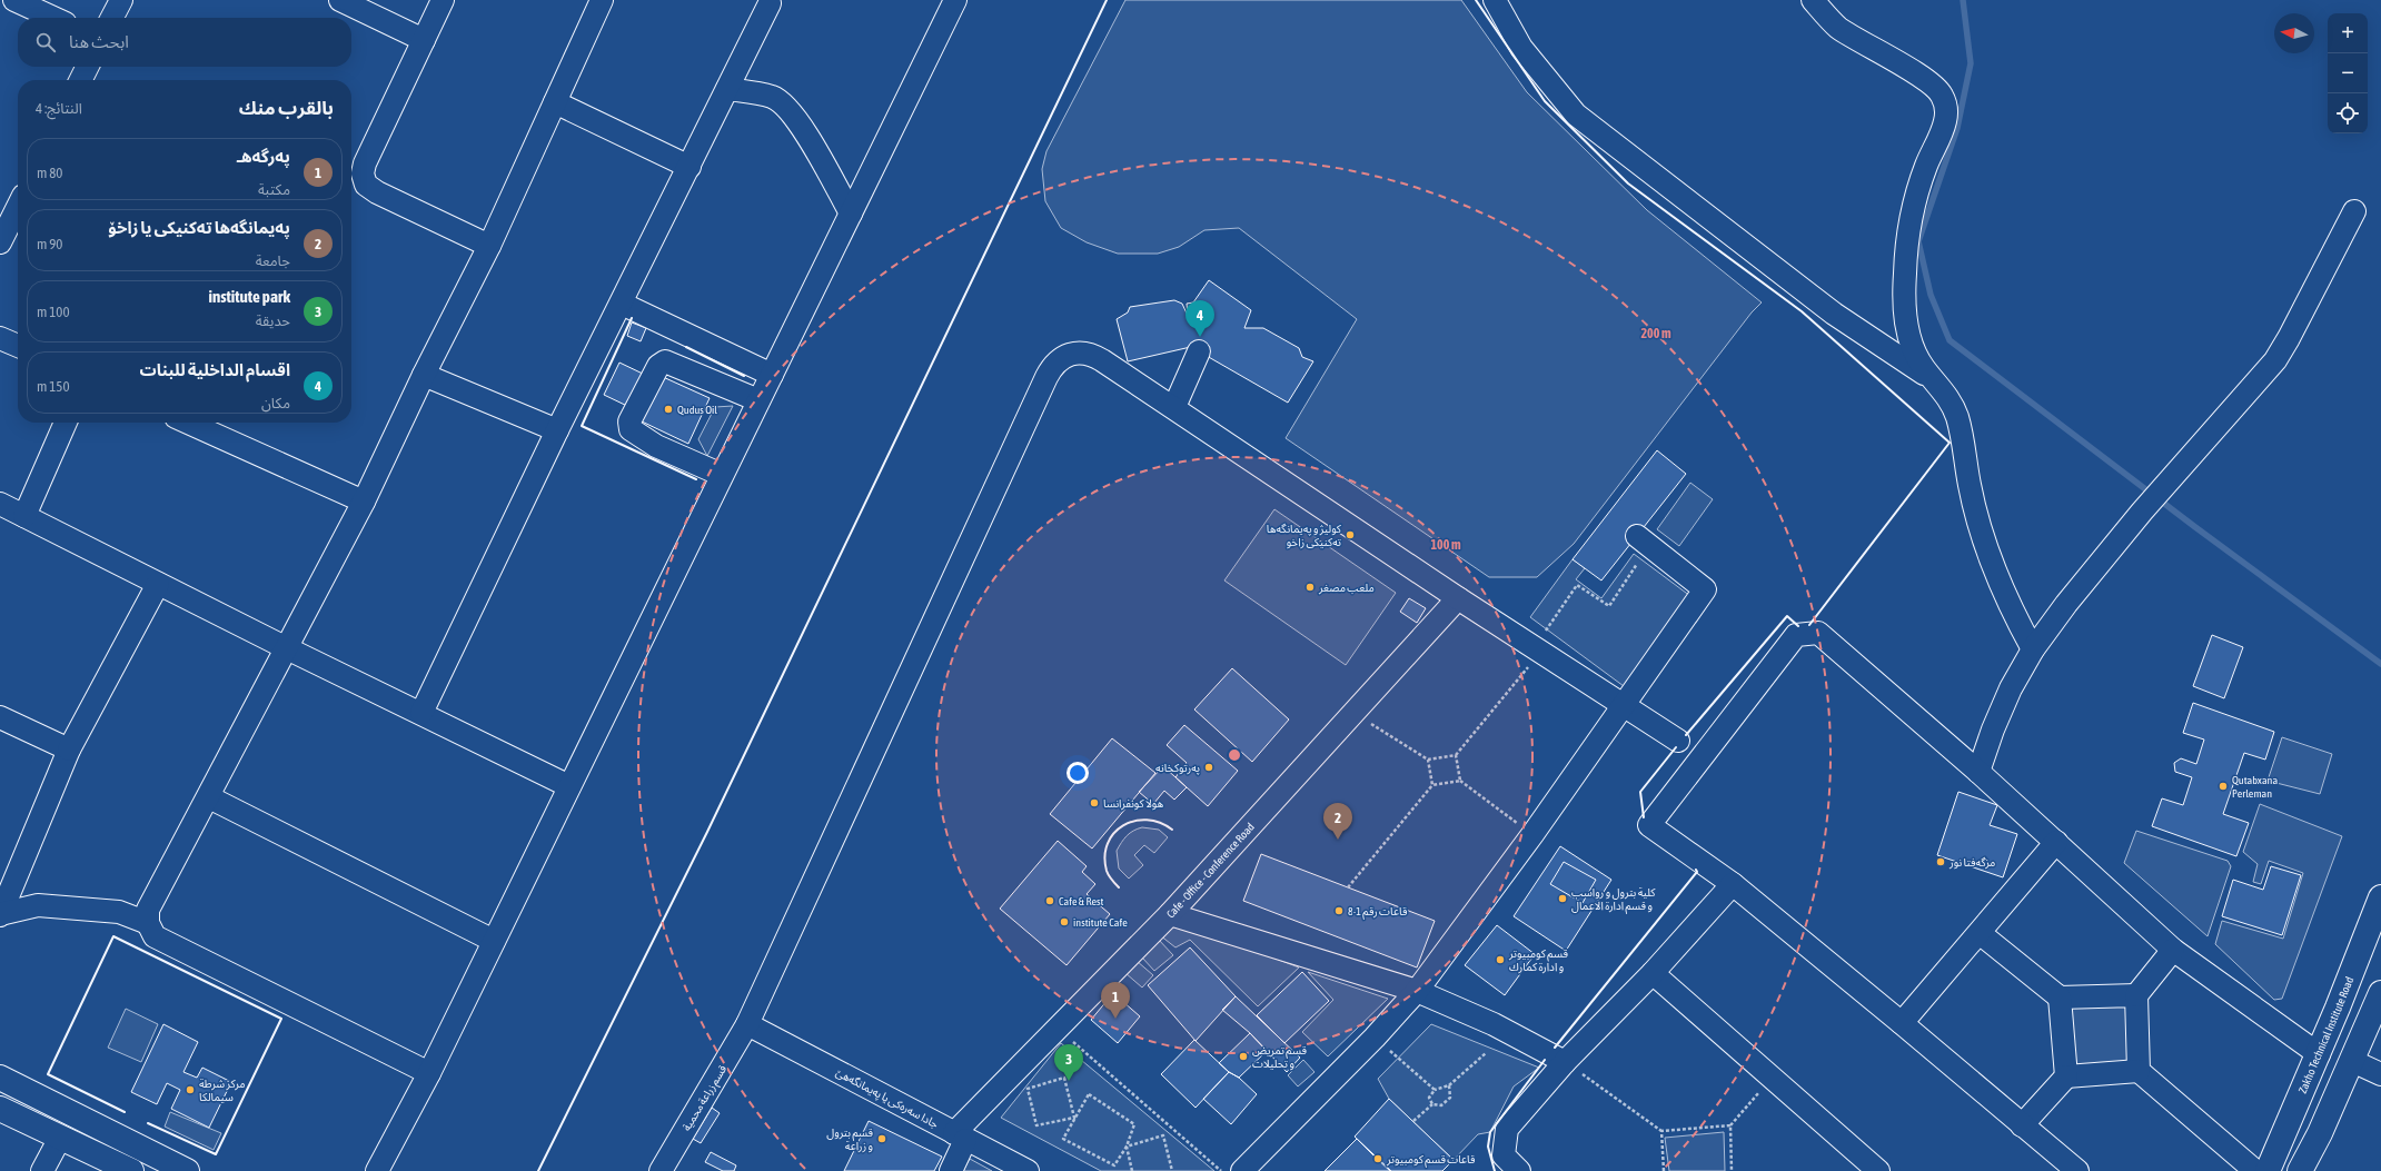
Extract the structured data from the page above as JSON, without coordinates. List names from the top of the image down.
{
  "streets": {
    "main road": ["Zakho Technical Institute Road"],
    "street": ["Cafe - Office - Conference Road", "قسم زراعة محمية", "جادا سه‌ره‌كى يا په‌يمانگه‌هێ"]
  },
  "crossings": [
    ["Cafe - Office - Conference Road", "قسم زراعة محمية"],
    ["Cafe - Office - Conference Road", "جادا سه‌ره‌كى يا په‌يمانگه‌هێ"],
    ["قسم زراعة محمية", "جادا سه‌ره‌كى يا په‌يمانگه‌هێ"]
  ],
  "places": [
    "Qudus Oil",
    "كوليژ و په‌يمانگه‌ها ته‌كنيكى زاخو",
    "ملعب مصغر",
    "په‌رتوكخانه‌",
    "Qutabxana Perleman",
    "هولا كونفرانسا",
    "مزگەفتا نور",
    "كلية بترول و رواسب و قسم ادارة الاعمال",
    "Cafe & Rest",
    "قاعات رقم 1-8",
    "institute Cafe",
    "قسم کومبیوتر و ادارة كمارك",
    "قسم تمریض و تحلیلات",
    "مركز شرطة سيمالكا",
    "قسم بترول و زراعة",
    "قاعات قسم کومبیوتر"
  ],
  "north": "left",
  "page": {
    "map_buttons": ["+", "−"],
    "search": "ابحث هنا",
    "heading": ["بالقرب منك", "النتائج: 4"],
    "list": [
      {
        "mark": "1",
        "name": "په‌رگه‌هـ",
        "note": "مكتبة",
        "value": "80 m"
      },
      {
        "mark": "2",
        "name": "پەیمانگەها تەکنیکی یا زاخۆ",
        "note": "جامعة",
        "value": "90 m"
      },
      {
        "mark": "3",
        "name": "institute park",
        "note": "حديقة",
        "value": "100 m"
      },
      {
        "mark": "4",
        "name": "اقسام الداخلیة للبنات",
        "note": "مكان",
        "value": "150 m"
      }
    ],
    "pins": [
      "4",
      "2",
      "1",
      "3"
    ]
  },
  "rings": ["200 m", "100 m"]
}
